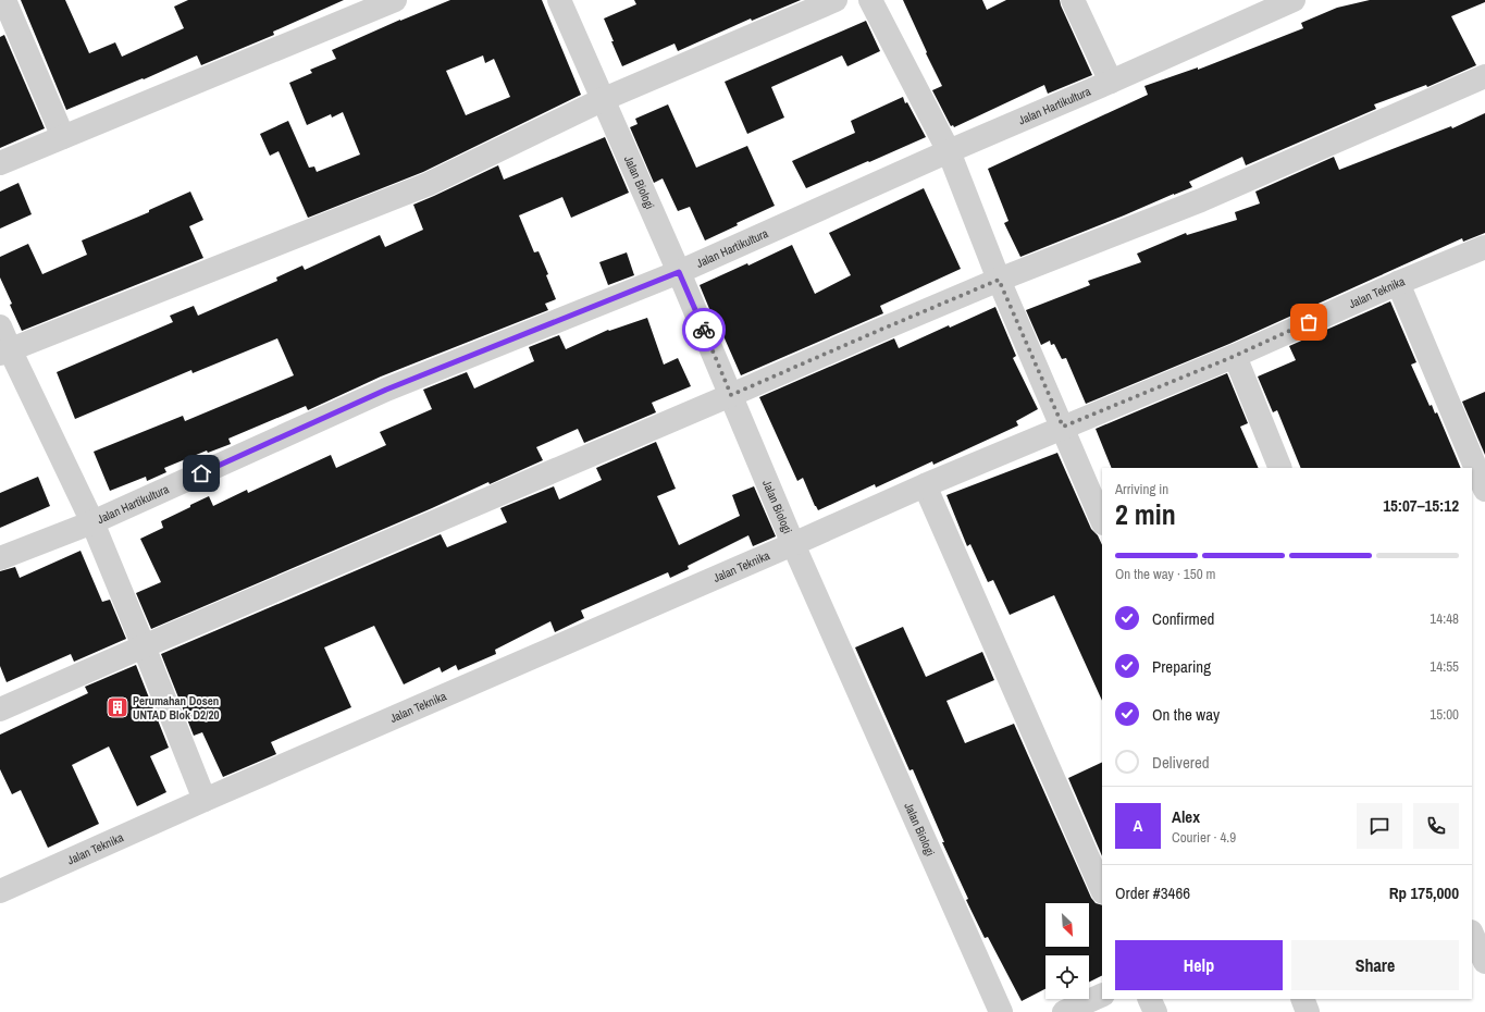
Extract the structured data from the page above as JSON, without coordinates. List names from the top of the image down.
{
  "streets": {
    "street": ["Jalan Hartikultura", "Jalan Biologi", "Jalan Teknika"]
  },
  "crossings": [
    ["Jalan Hartikultura", "Jalan Biologi"],
    ["Jalan Biologi", "Jalan Teknika"]
  ],
  "places": {
    "building": ["Perumahan Dosen UNTAD Blok D2/20"]
  },
  "north": "bottom right",
  "page": {
    "heading": ["2 min", "Arriving in", "15:07–15:12"],
    "panel": [
      "Alex",
      "Courier · 4.9",
      "Order #3466",
      "Rp 175,000"
    ],
    "bar": "On the way · 150 m",
    "list": [
      ["Confirmed", "14:48"],
      ["Preparing", "14:55"],
      ["On the way", "15:00"],
      "Delivered"
    ],
    "round": "A",
    "buttons": ["Help", "Share"]
  }
}
